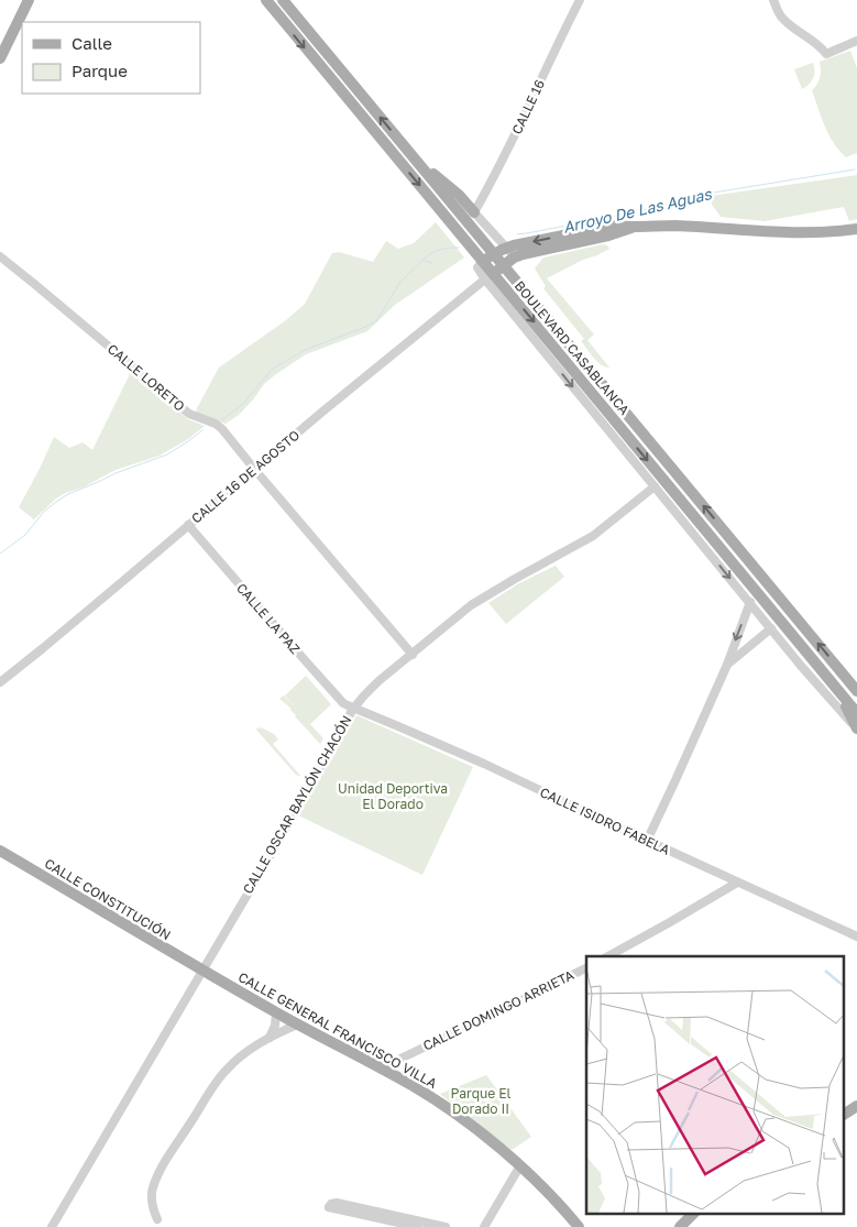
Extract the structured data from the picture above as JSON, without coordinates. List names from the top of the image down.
{
  "streets": {
    "main road": ["BOULEVARD CASABLANCA", "CALLE CONSTITUCIÓN", "CALLE GENERAL FRANCISCO VILLA"],
    "street": [
      "CALLE 16",
      "CALLE LORETO",
      "CALLE 16 DE AGOSTO",
      "CALLE LA PAZ",
      "CALLE OSCAR BAYLÓN CHACÓN",
      "CALLE ISIDRO FABELA",
      "CALLE DOMINGO ARRIETA"
    ]
  },
  "crossings": [
    ["BOULEVARD CASABLANCA", "CALLE 16 DE AGOSTO"],
    ["CALLE LORETO", "CALLE 16 DE AGOSTO"],
    ["CALLE LORETO", "CALLE OSCAR BAYLÓN CHACÓN"],
    ["CALLE 16 DE AGOSTO", "CALLE LA PAZ"],
    ["CALLE LA PAZ", "CALLE OSCAR BAYLÓN CHACÓN"],
    ["CALLE LA PAZ", "CALLE ISIDRO FABELA"],
    ["CALLE OSCAR BAYLÓN CHACÓN", "CALLE ISIDRO FABELA"],
    ["CALLE OSCAR BAYLÓN CHACÓN", "CALLE CONSTITUCIÓN"],
    ["CALLE OSCAR BAYLÓN CHACÓN", "CALLE GENERAL FRANCISCO VILLA"],
    ["CALLE CONSTITUCIÓN", "CALLE GENERAL FRANCISCO VILLA"],
    ["CALLE DOMINGO ARRIETA", "CALLE GENERAL FRANCISCO VILLA"]
  ],
  "water": ["Arroyo De Las Aguas"],
  "parks": ["Unidad Deportiva El Dorado", "Parque El Dorado II"],
  "legend": ["Calle", "Parque"]
}
